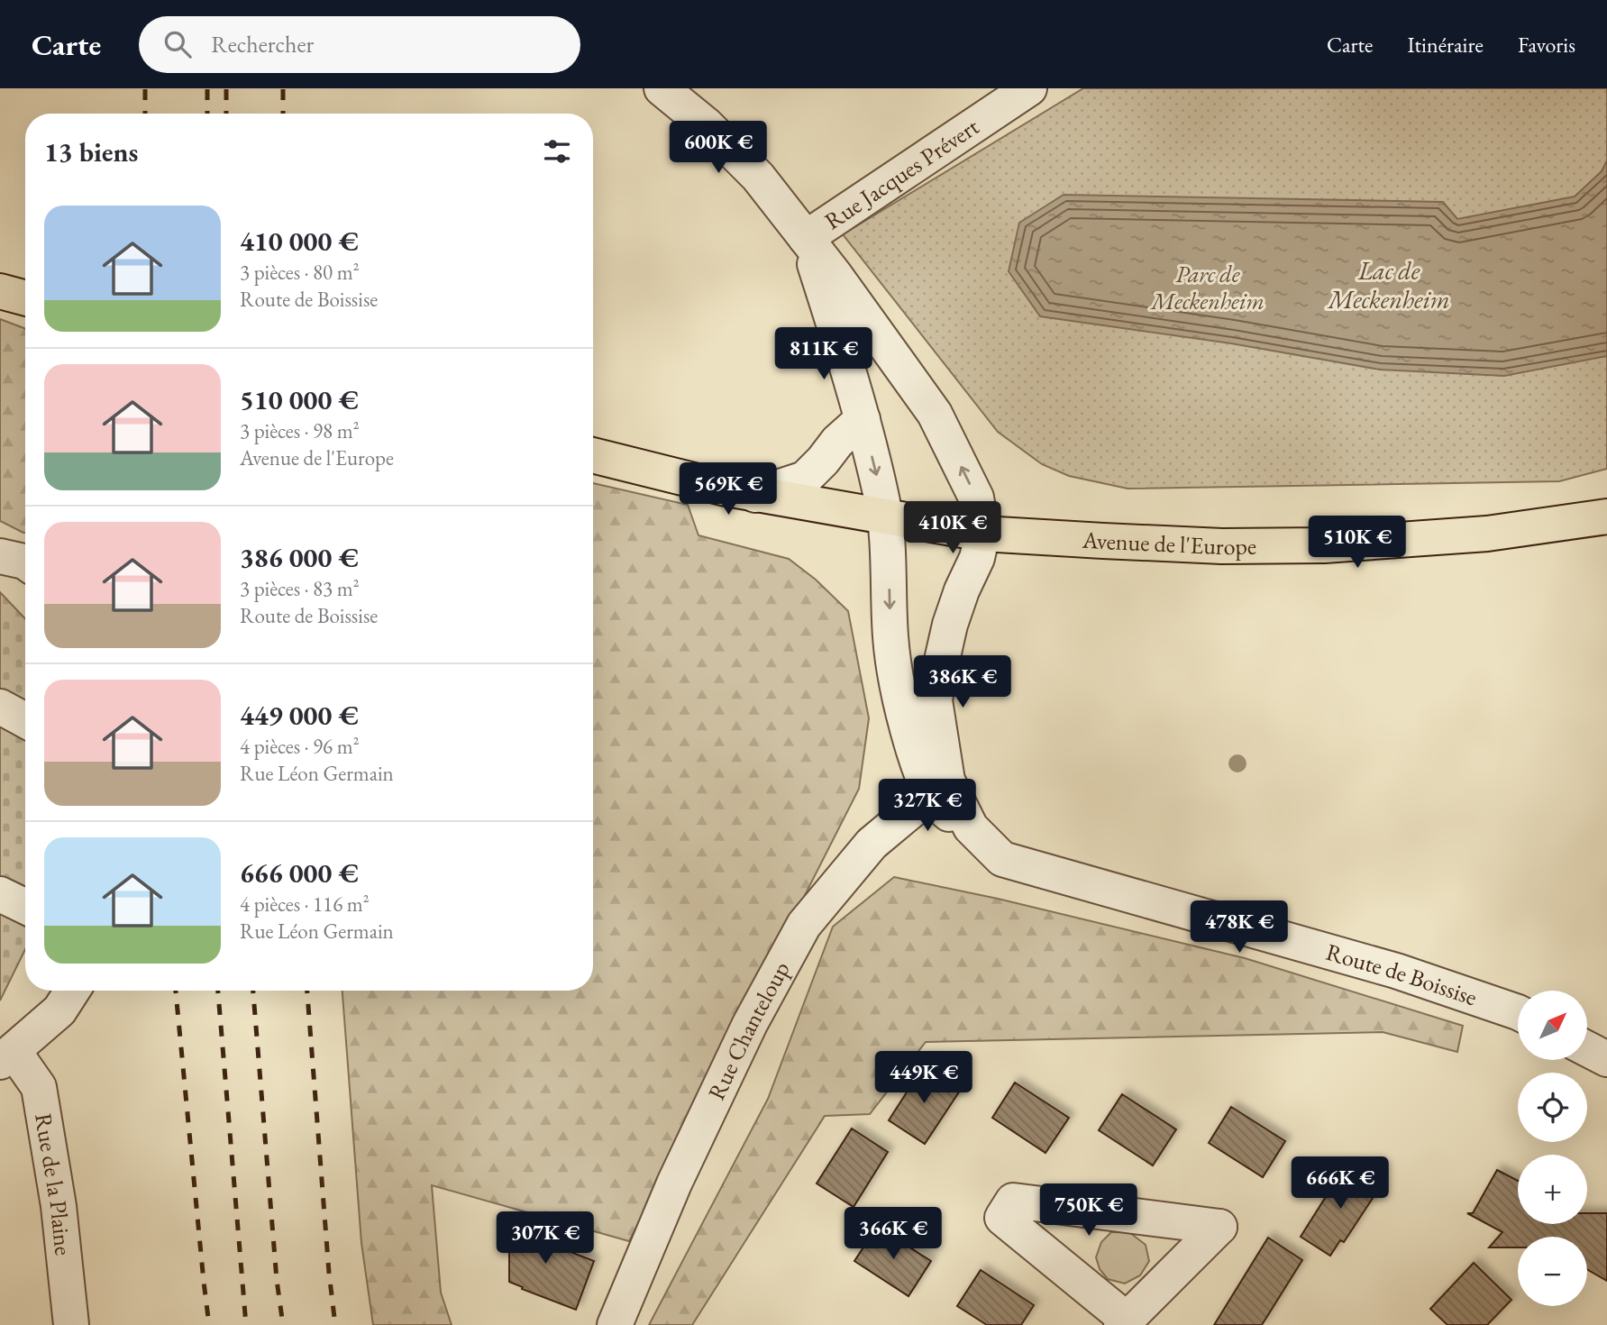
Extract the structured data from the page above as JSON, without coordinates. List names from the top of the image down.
{
  "streets": {
    "main road": ["Avenue de l'Europe"],
    "street": [
      "Rue Jacques Prévert",
      "Route de Boissise",
      "Rue Chanteloup",
      "Rue de la Plaine"
    ]
  },
  "crossings": [
    ["Rue Jacques Prévert", "Route de Boissise"],
    ["Avenue de l'Europe", "Route de Boissise"],
    ["Route de Boissise", "Rue Chanteloup"]
  ],
  "water": ["Lac de Meckenheim"],
  "parks": ["Parc de Meckenheim"],
  "north": "top right",
  "page": {
    "header": "Carte",
    "search": "Rechercher",
    "nav": ["Carte", "Itinéraire", "Favoris"],
    "heading": "13 biens",
    "price": [
      "600K €",
      "811K €",
      "569K €",
      "410K €",
      "510K €",
      "386K €",
      "327K €",
      "478K €",
      "449K €",
      "666K €",
      "750K €",
      "366K €",
      "307K €"
    ],
    "list": [
      {
        "name": "410 000 €",
        "note": "3 pièces · 80 m² · Route de Boissise"
      },
      {
        "name": "510 000 €",
        "note": "3 pièces · 98 m² · Avenue de l'Europe"
      },
      {
        "name": "386 000 €",
        "note": "3 pièces · 83 m² · Route de Boissise"
      },
      {
        "name": "449 000 €",
        "note": "4 pièces · 96 m² · Rue Léon Germain"
      },
      {
        "name": "666 000 €",
        "note": "4 pièces · 116 m² · Rue Léon Germain"
      }
    ],
    "map_buttons": ["+", "−"]
  }
}
